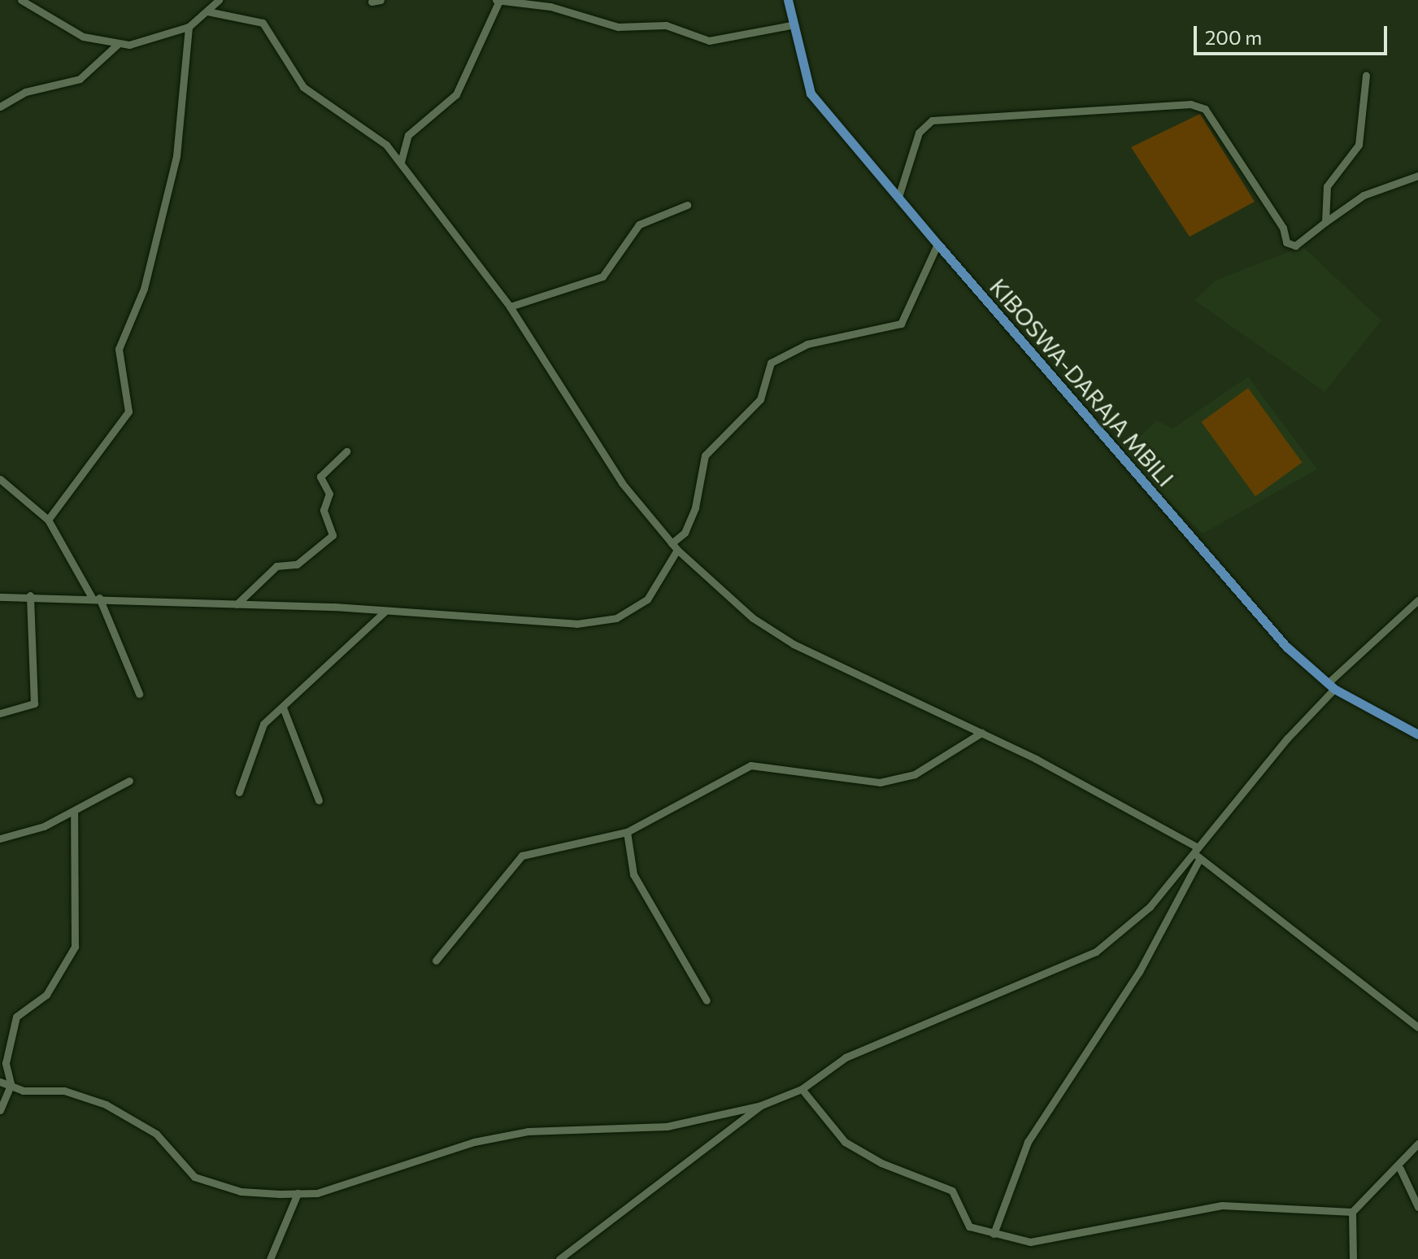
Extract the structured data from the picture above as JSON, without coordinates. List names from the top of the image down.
{
  "streets": {
    "main road": ["KIBOSWA-DARAJA MBILI"]
  },
  "scale_bar": "200 m"
}
